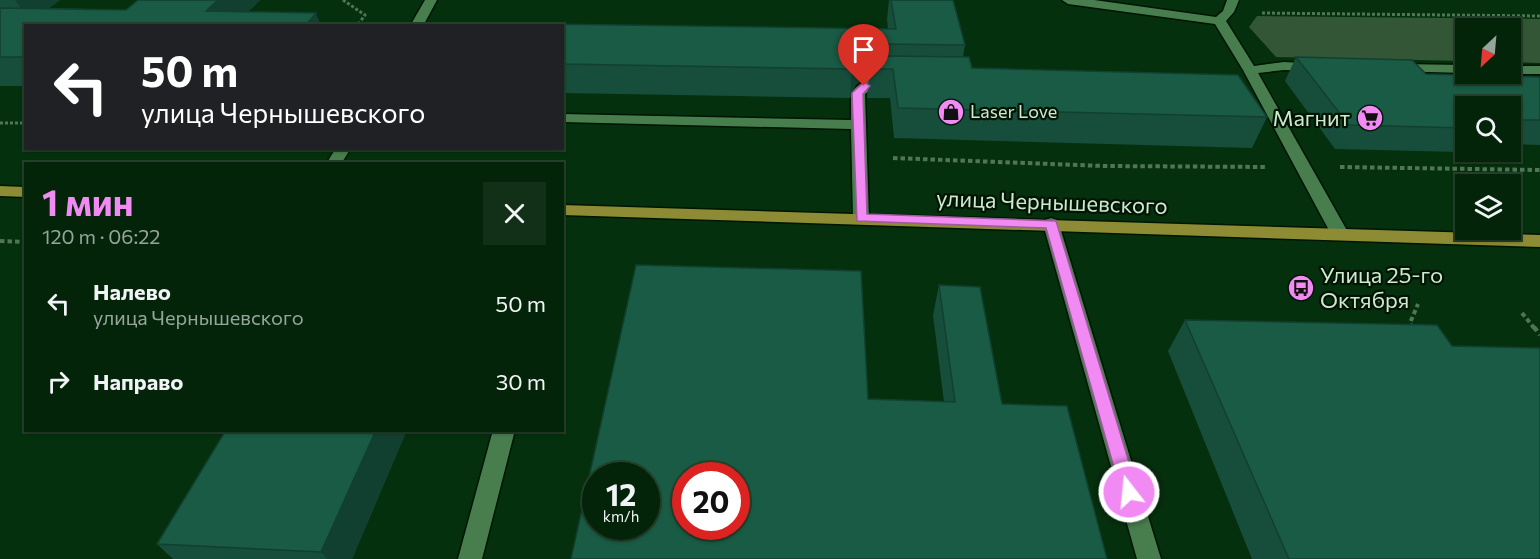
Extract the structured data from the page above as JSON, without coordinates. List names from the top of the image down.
{
  "streets": {
    "main road": ["улица Чернышевского"]
  },
  "places": {
    "shop": ["Laser Love"],
    "supermarket": ["Магнит"],
    "bus stop": ["Улица 25-го Октября"]
  },
  "north": "bottom left",
  "page": {
    "turn": ["50 m", "улица Чернышевского"],
    "heading": ["1 мин", "120 m · 06:22"],
    "list": [
      {
        "name": "Налево",
        "note": "улица Чернышевского",
        "value": "50 m"
      },
      {
        "name": "Направо",
        "value": "30 m"
      }
    ],
    "speed": "12 km/h",
    "limit": "20"
  }
}
